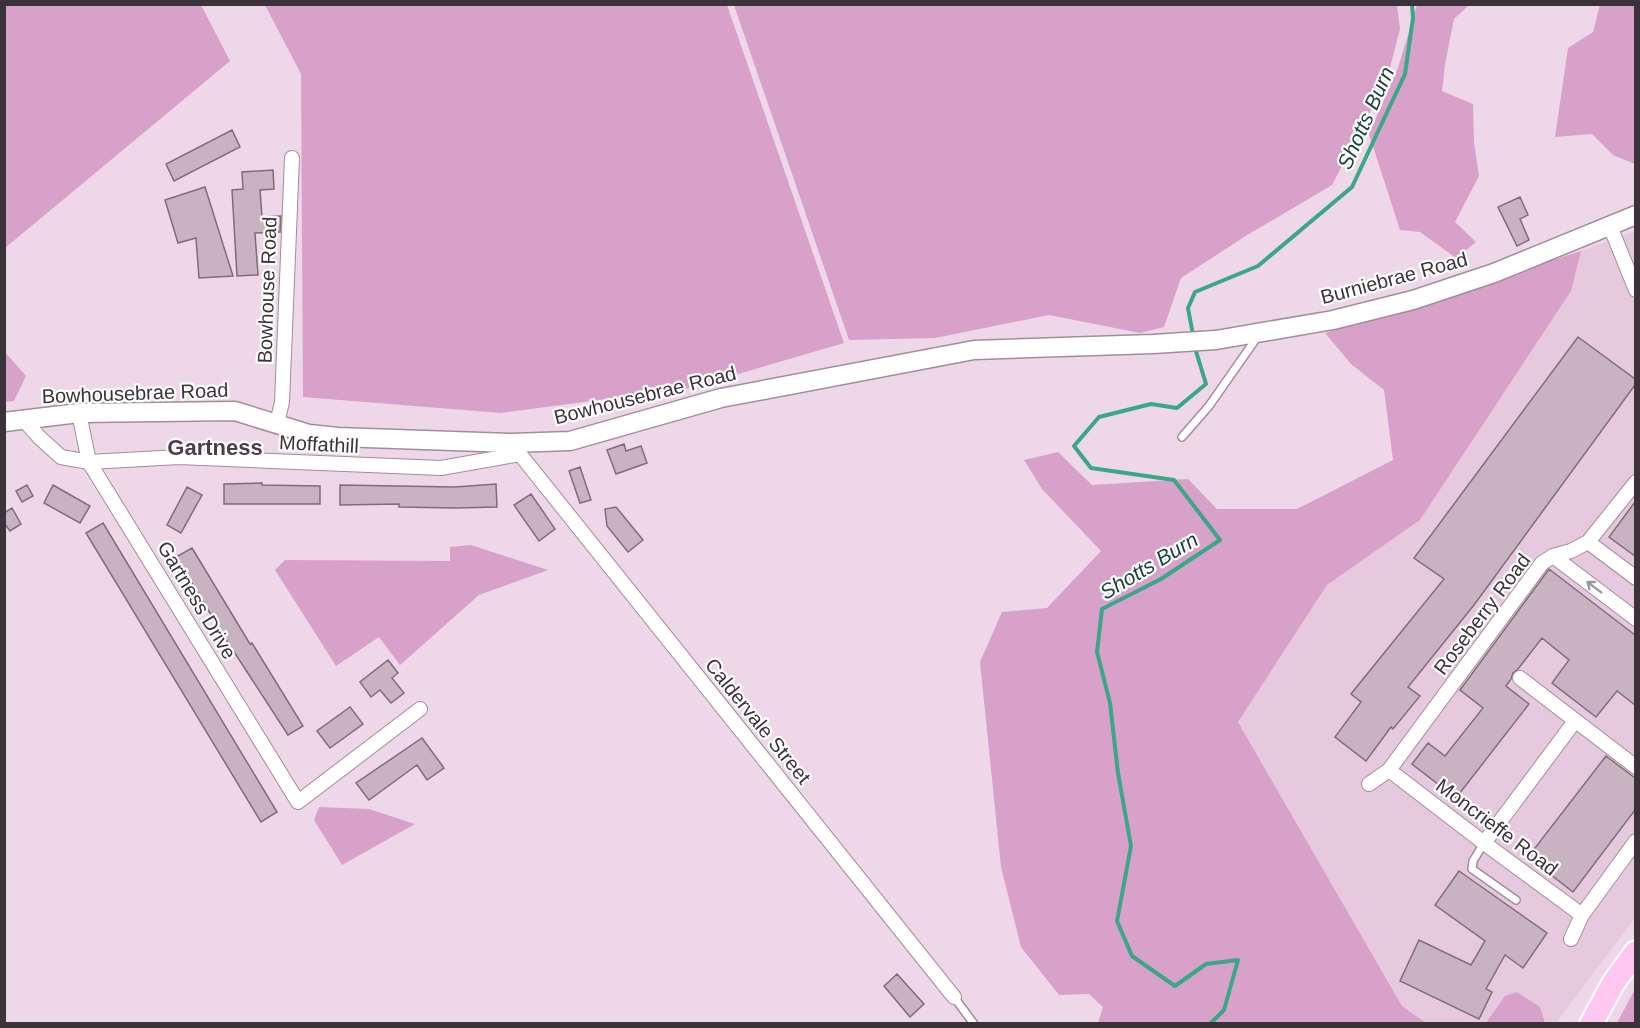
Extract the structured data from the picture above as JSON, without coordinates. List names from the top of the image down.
{
  "streets": {
    "street": [
      "Burniebrae Road",
      "Bowhouse Road",
      "Bowhousebrae Road",
      "Moffathill",
      "Gartness Drive",
      "Roseberry Road",
      "Caldervale Street",
      "Moncrieffe Road"
    ]
  },
  "crossings": [
    ["Burniebrae Road", "Bowhousebrae Road"],
    ["Bowhouse Road", "Bowhousebrae Road"],
    ["Bowhousebrae Road", "Moffathill"],
    ["Bowhousebrae Road", "Gartness Drive"],
    ["Bowhousebrae Road", "Caldervale Street"],
    ["Moffathill", "Gartness Drive"],
    ["Moffathill", "Caldervale Street"],
    ["Roseberry Road", "Moncrieffe Road"]
  ],
  "districts": ["Gartness"],
  "water": ["Shotts Burn"]
}
